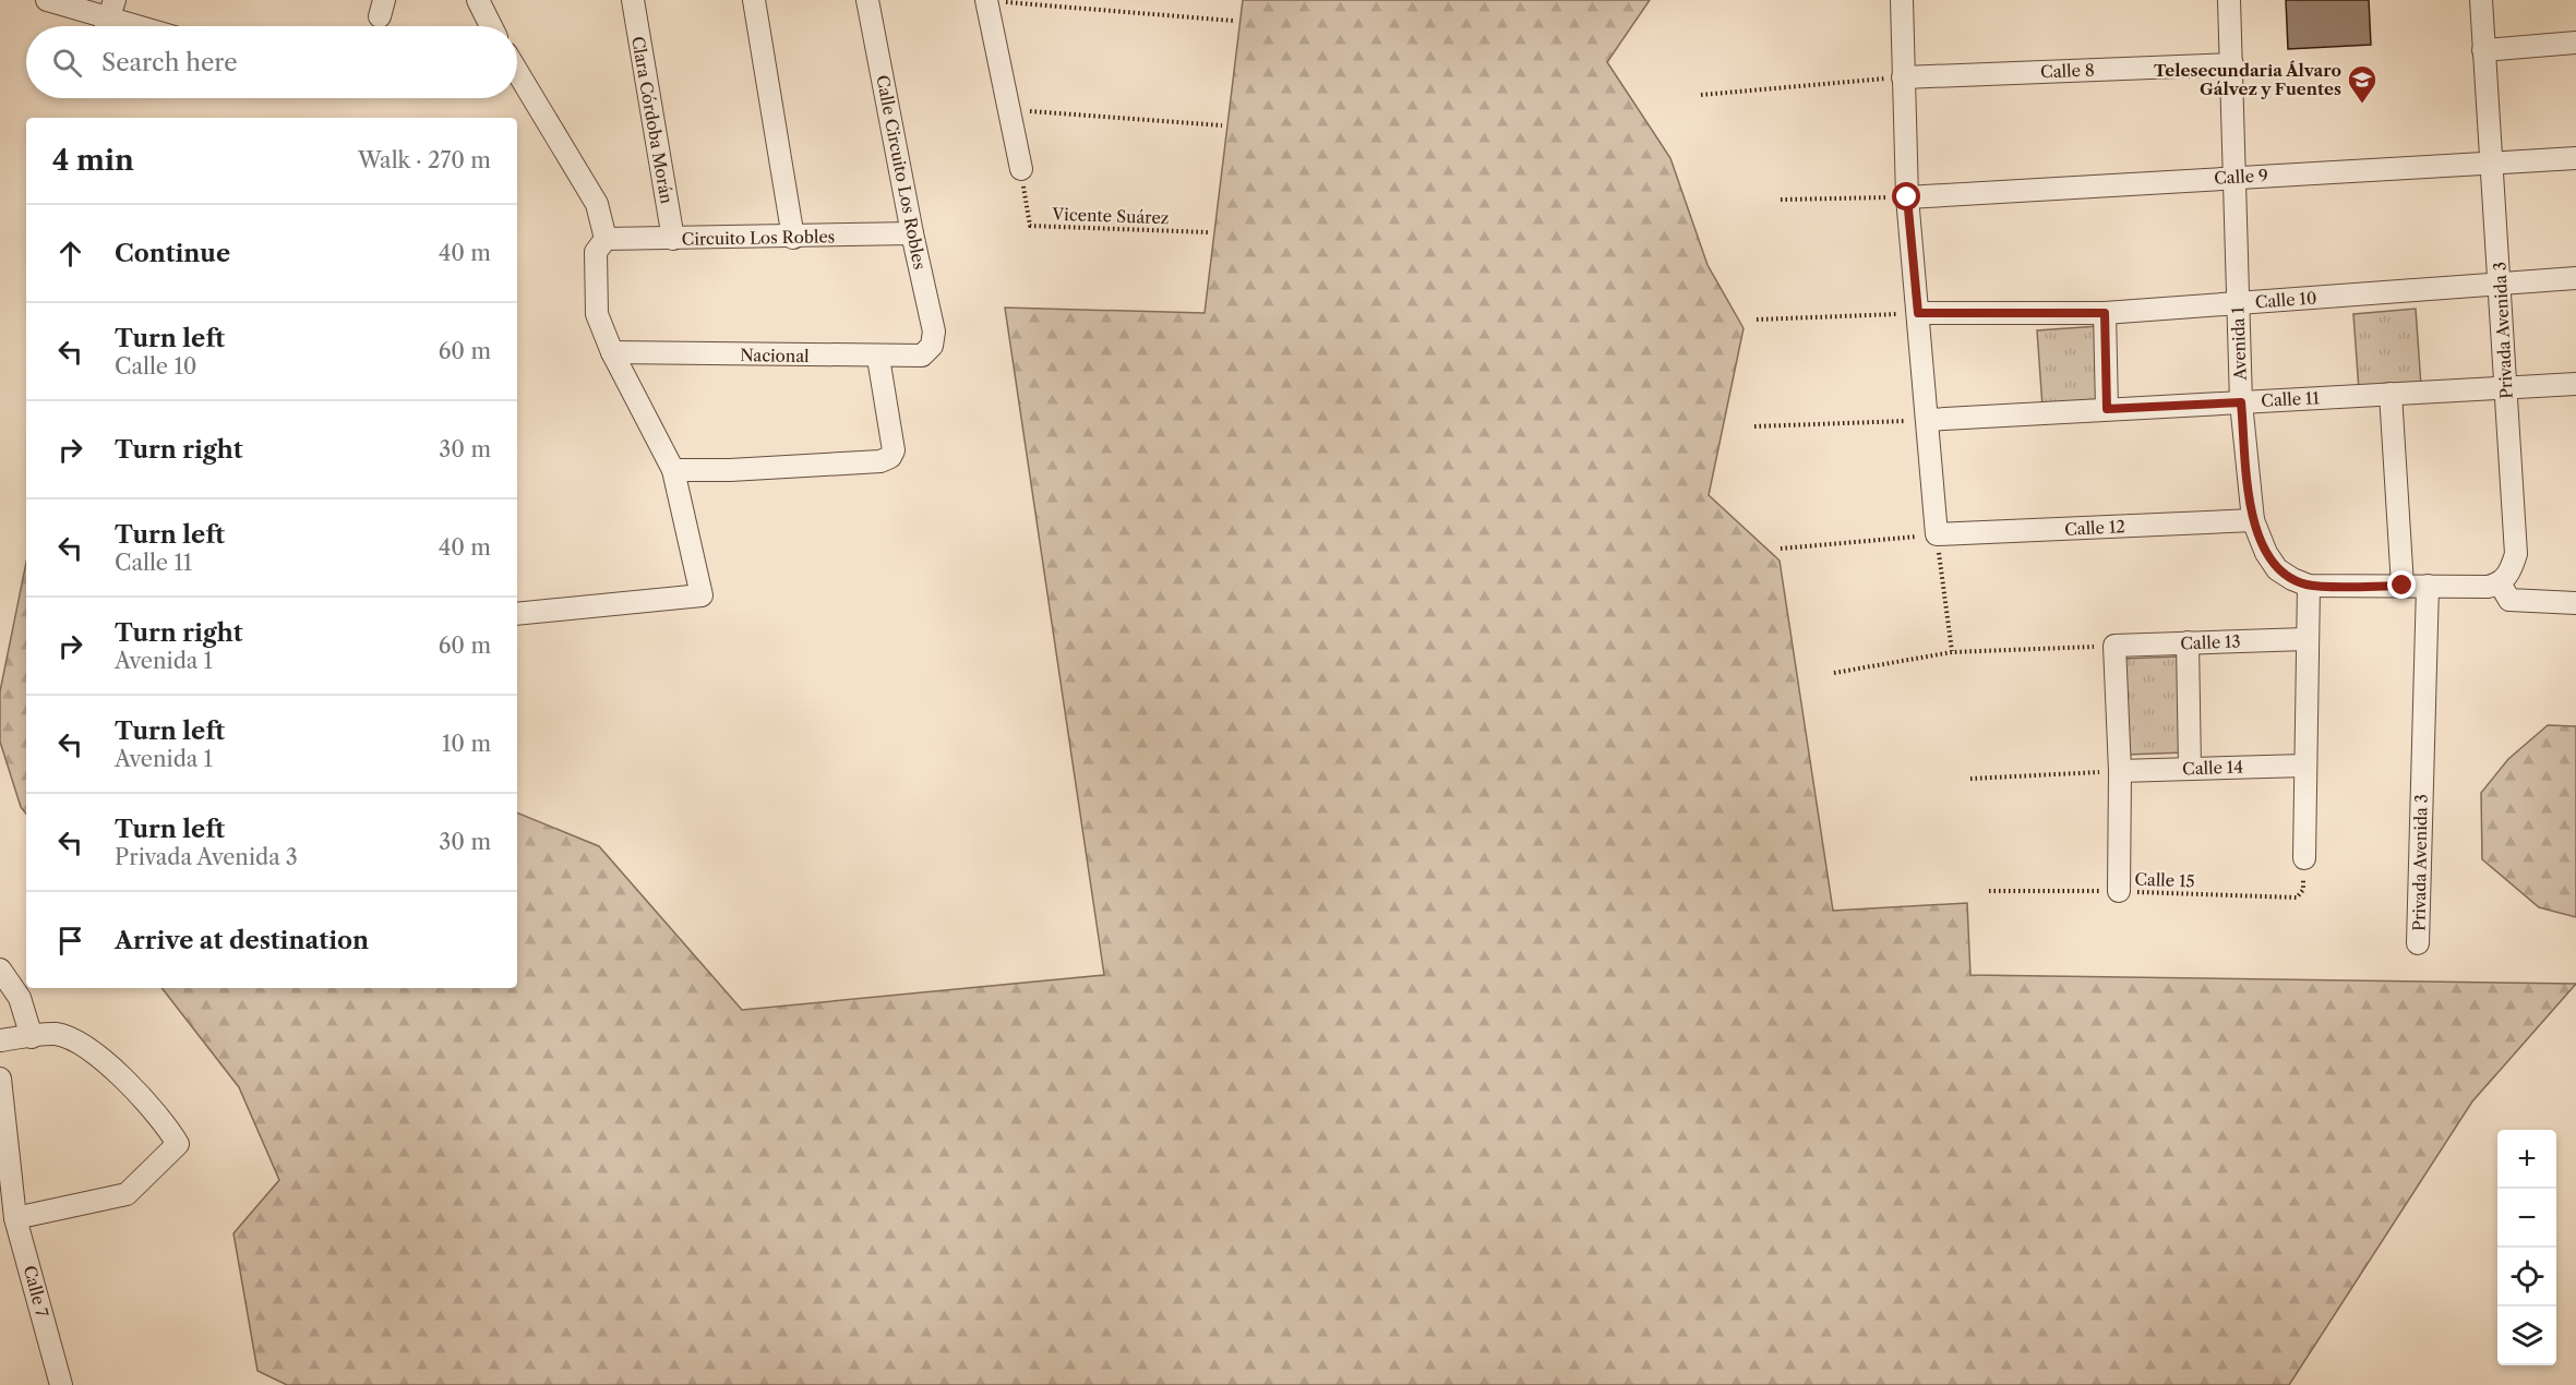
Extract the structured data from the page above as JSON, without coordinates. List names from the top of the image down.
{
  "streets": {
    "street": [
      "Calle 8",
      "Clara Córdoba Morán",
      "Calle Circuito Los Robles",
      "Calle 9",
      "Circuito Los Robles",
      "Calle 10",
      "Privada Avenida 3",
      "Avenida 1",
      "Nacional",
      "Calle 11",
      "Calle 12",
      "Calle 13",
      "Calle 14",
      "Calle 7"
    ],
    "path": ["Vicente Suárez", "Calle 15"]
  },
  "crossings": [
    ["Calle 8", "Avenida 1"],
    ["Clara Córdoba Morán", "Circuito Los Robles"],
    ["Calle Circuito Los Robles", "Circuito Los Robles"],
    ["Calle Circuito Los Robles", "Nacional"],
    ["Calle 9", "Privada Avenida 3"],
    ["Calle 9", "Avenida 1"],
    ["Calle 10", "Privada Avenida 3"],
    ["Calle 10", "Avenida 1"],
    ["Privada Avenida 3", "Calle 11"],
    ["Avenida 1", "Calle 11"],
    ["Avenida 1", "Calle 12"]
  ],
  "places": {
    "school or university": ["Telesecundaria Álvaro Gálvez y Fuentes"]
  },
  "page": {
    "search": "Search here",
    "heading": ["4 min", "Walk · 270 m"],
    "list": [
      ["Continue", "40 m"],
      ["Turn left", "Calle 10", "60 m"],
      ["Turn right", "30 m"],
      ["Turn left", "Calle 11", "40 m"],
      ["Turn right", "Avenida 1", "60 m"],
      ["Turn left", "Avenida 1", "10 m"],
      ["Turn left", "Privada Avenida 3", "30 m"],
      "Arrive at destination"
    ],
    "map_buttons": ["+", "−"]
  }
}
